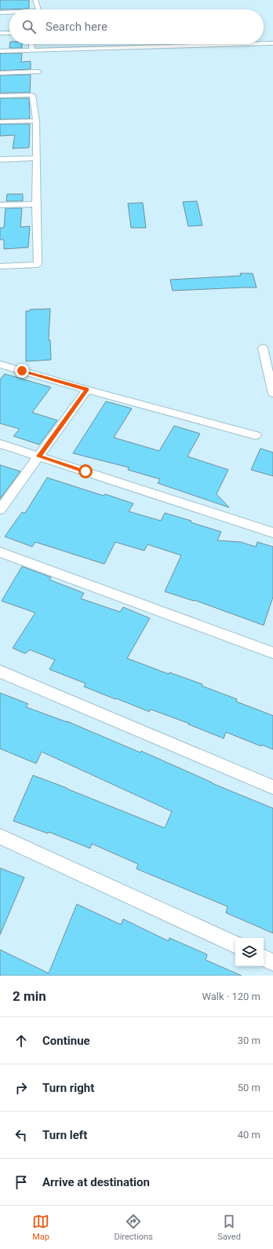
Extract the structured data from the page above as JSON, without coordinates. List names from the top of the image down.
{
  "page": {
    "search": "Search here",
    "heading": ["2 min", "Walk · 120 m"],
    "list": [
      ["Continue", "30 m"],
      ["Turn right", "50 m"],
      ["Turn left", "40 m"],
      "Arrive at destination"
    ],
    "nav": ["Map", "Directions", "Saved"]
  }
}
